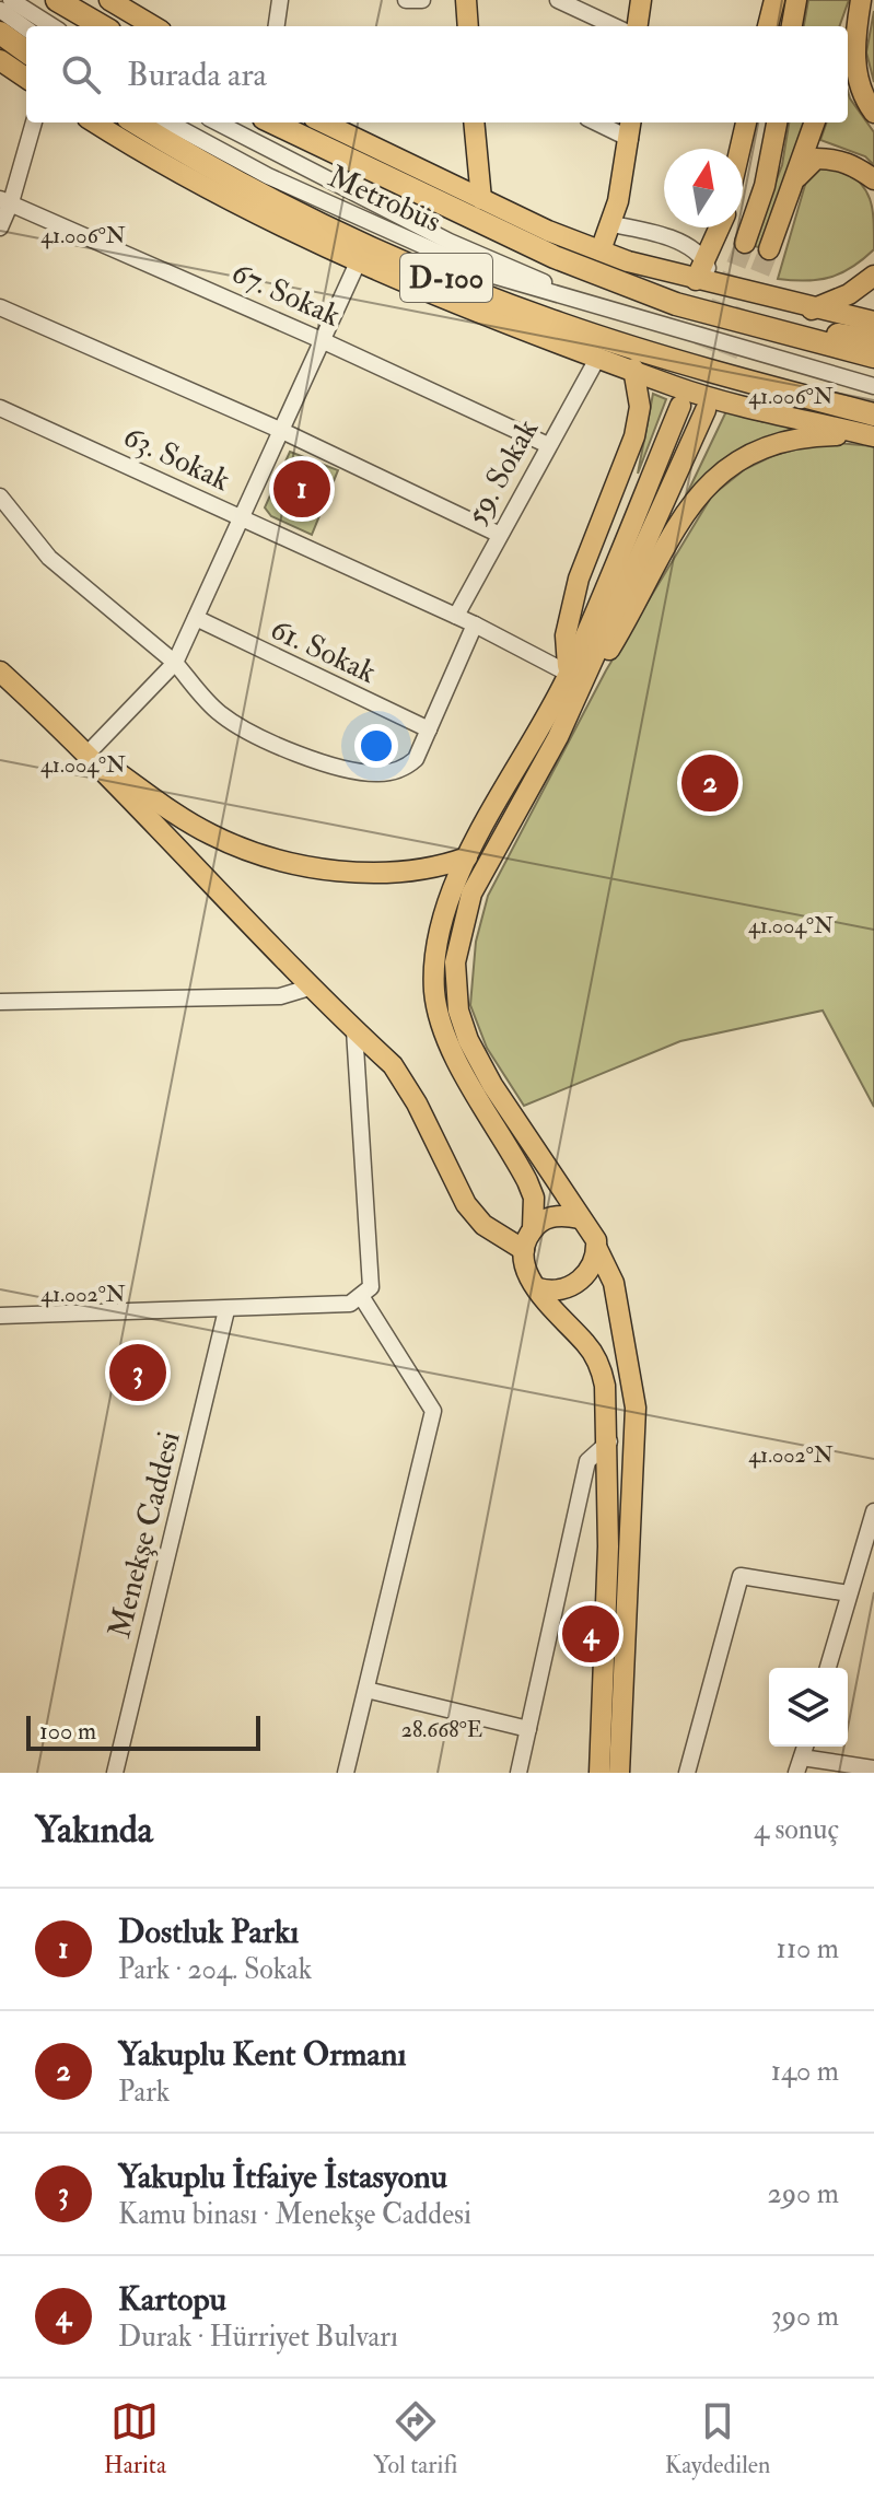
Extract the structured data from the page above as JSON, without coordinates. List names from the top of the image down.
{
  "streets": {
    "highway": ["D-100"],
    "street": [
      "Metrobüs",
      "67. Sokak",
      "63. Sokak",
      "59. Sokak",
      "61. Sokak",
      "Menekşe Caddesi"
    ]
  },
  "crossings": [
    ["67. Sokak", "59. Sokak"],
    ["63. Sokak", "59. Sokak"]
  ],
  "scale_bar": "100 m",
  "north": "top",
  "page": {
    "search": "Burada ara",
    "pins": [
      "1",
      "2",
      "3",
      "4"
    ],
    "scale": "100 m",
    "heading": ["Yakında", "4 sonuç"],
    "list": [
      {
        "mark": "1",
        "name": "Dostluk Parkı",
        "note": "Park · 204. Sokak",
        "value": "110 m"
      },
      {
        "mark": "2",
        "name": "Yakuplu Kent Ormanı",
        "note": "Park",
        "value": "140 m"
      },
      {
        "mark": "3",
        "name": "Yakuplu İtfaiye İstasyonu",
        "note": "Kamu binası · Menekşe Caddesi",
        "value": "290 m"
      },
      {
        "mark": "4",
        "name": "Kartopu",
        "note": "Durak · Hürriyet Bulvarı",
        "value": "390 m"
      }
    ],
    "nav": ["Harita", "Yol tarifi", "Kaydedilen"]
  },
  "coordinates": [
    "41.006°N",
    "41.004°N",
    "41.002°N",
    "28.668°E"
  ]
}
